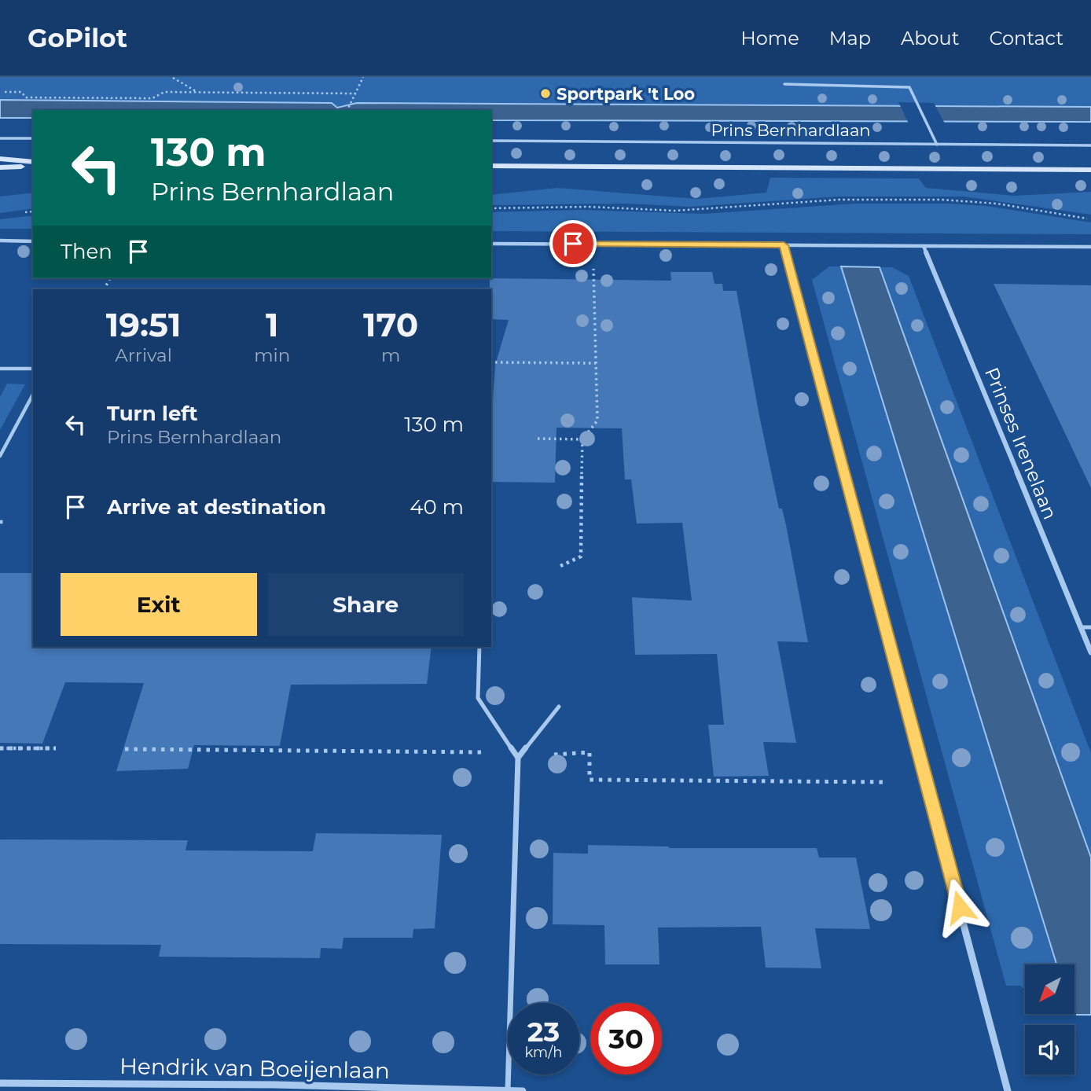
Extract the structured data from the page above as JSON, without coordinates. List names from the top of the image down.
{
  "streets": {
    "main road": ["Prins Bernhardlaan"],
    "street": ["Prinses Irenelaan", "Hendrik van Boeijenlaan"]
  },
  "places": ["Sportpark 't Loo"],
  "north": "bottom left",
  "page": {
    "header": "GoPilot",
    "nav": [
      "Home",
      "Map",
      "About",
      "Contact"
    ],
    "turn": ["130 m", "Prins Bernhardlaan"],
    "then": "Then",
    "eta": [
      "19:51",
      "Arrival",
      "1",
      "min",
      "170",
      "m"
    ],
    "list": [
      {
        "name": "Turn left",
        "note": "Prins Bernhardlaan",
        "value": "130 m"
      },
      {
        "name": "Arrive at destination",
        "value": "40 m"
      }
    ],
    "buttons": ["Exit", "Share"],
    "speed": "23 km/h",
    "limit": "30"
  }
}
